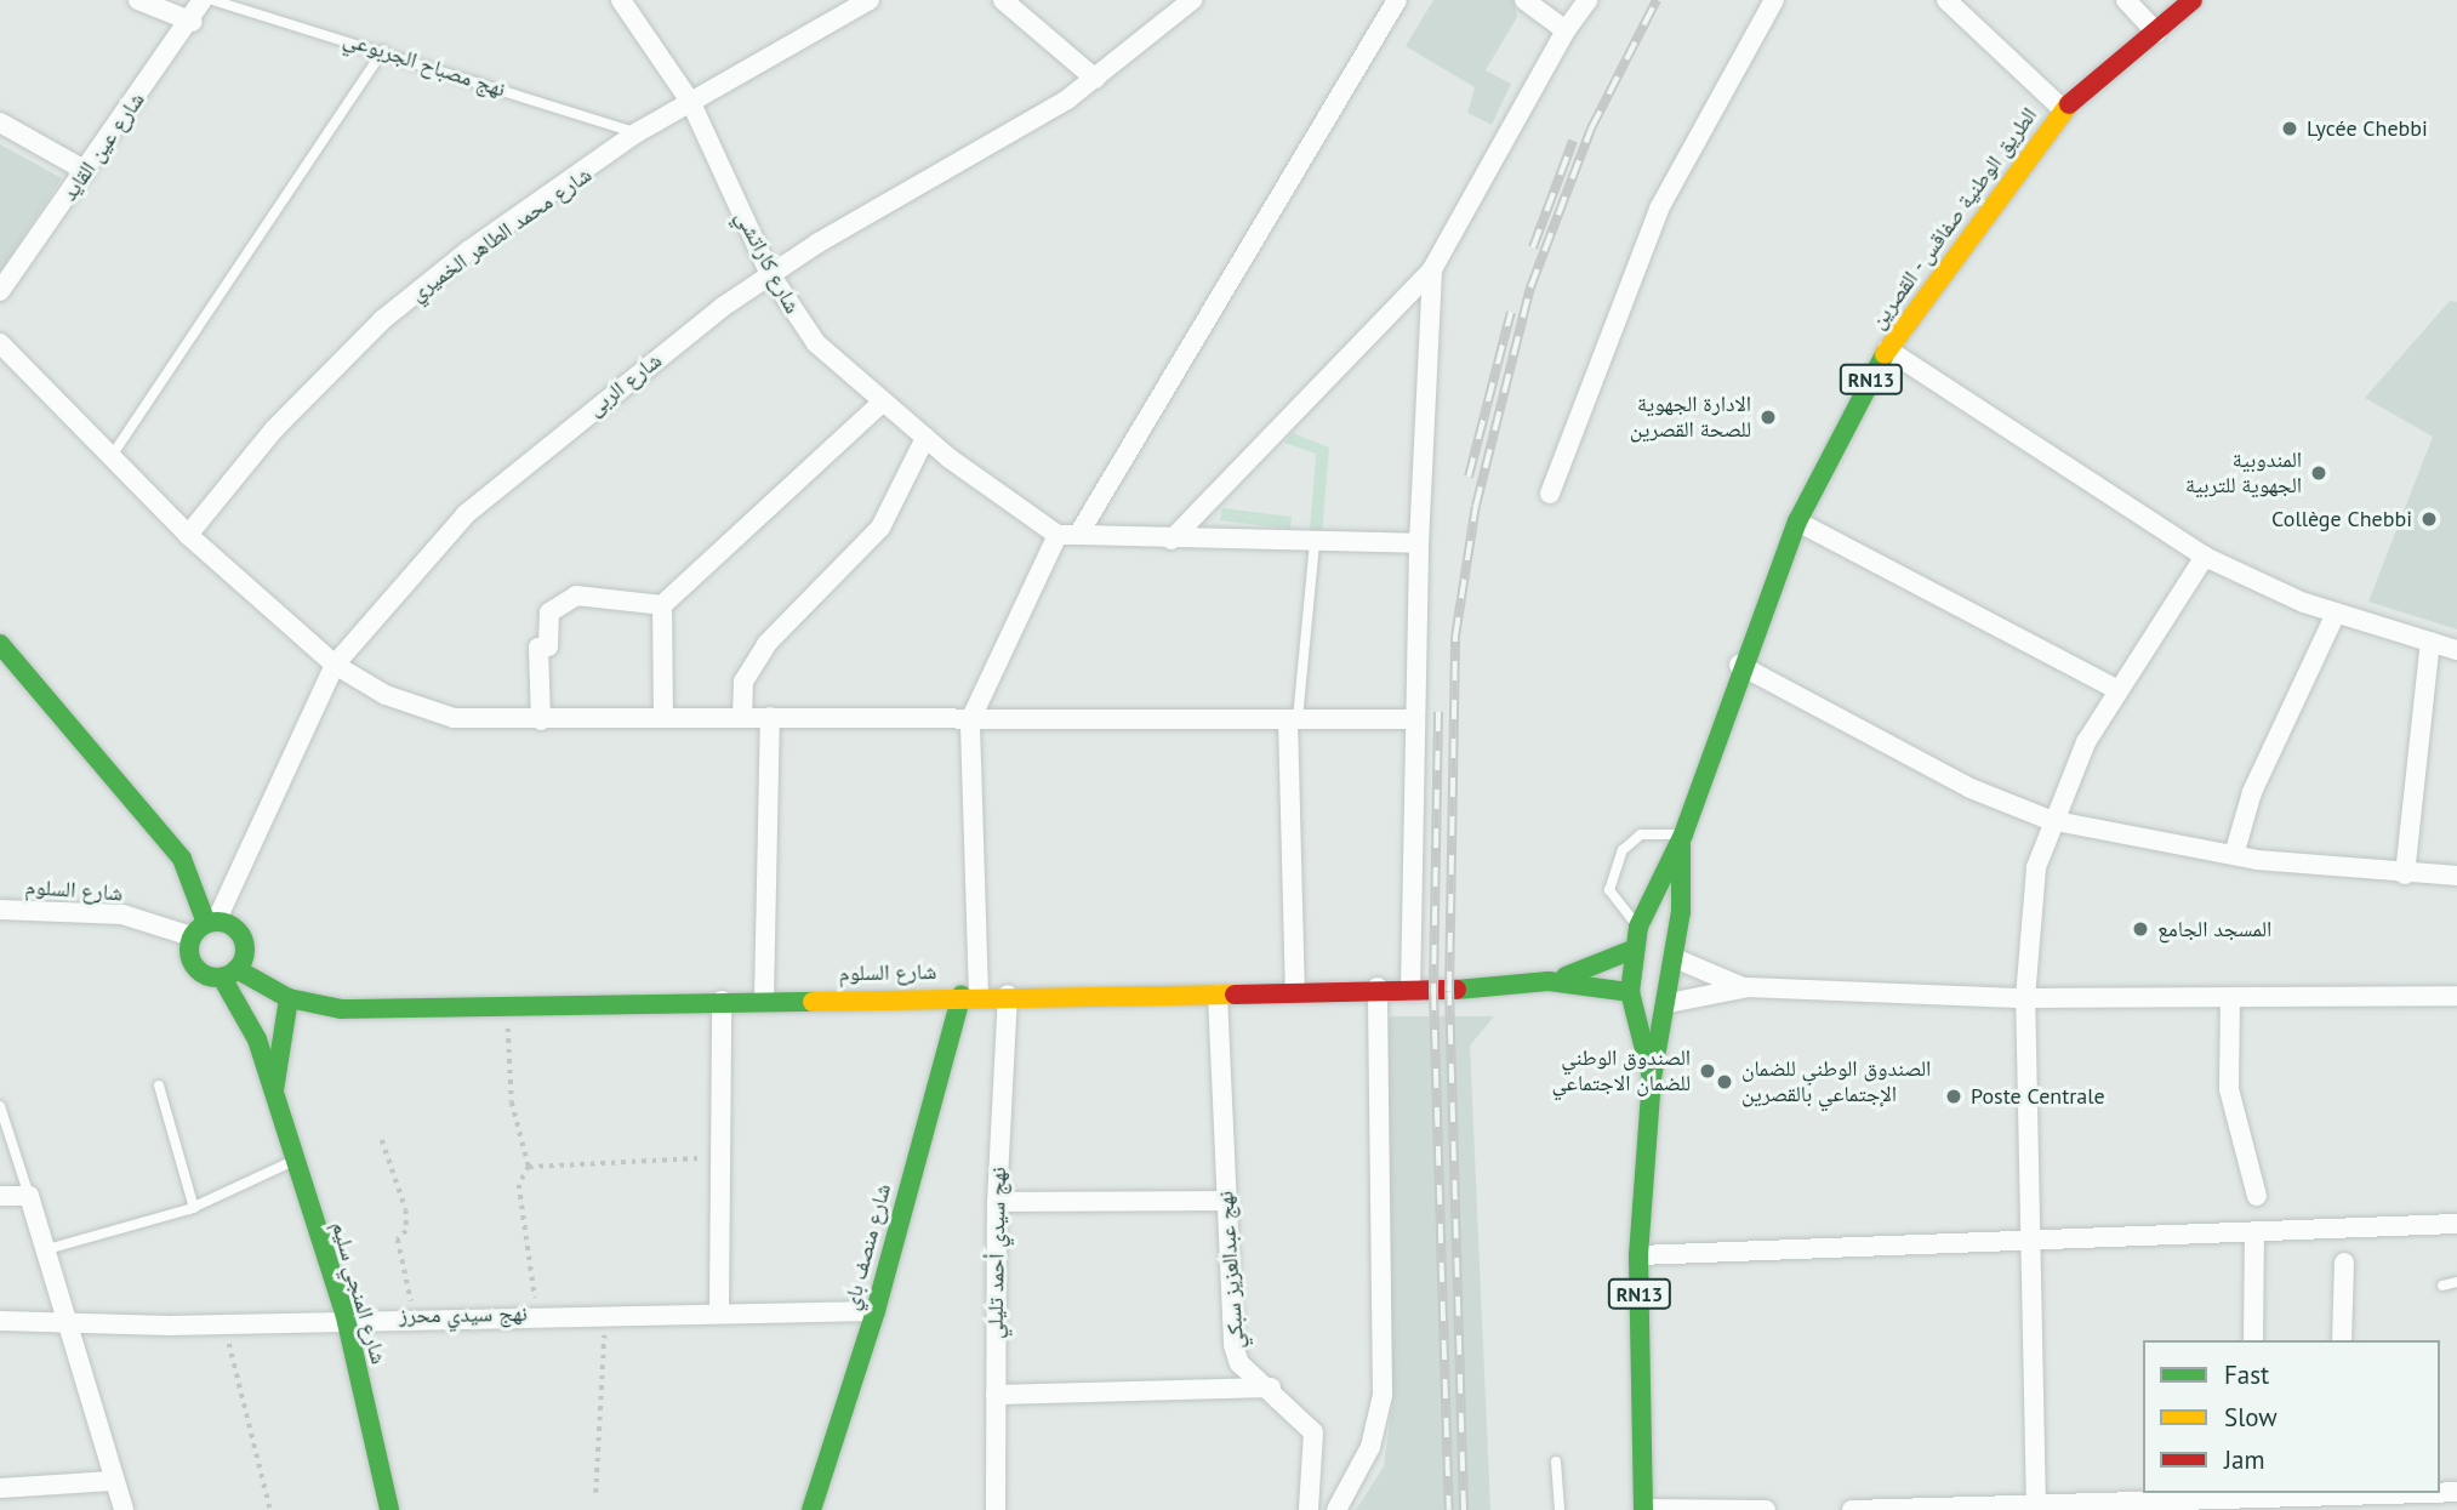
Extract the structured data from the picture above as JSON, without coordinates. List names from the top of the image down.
{
  "streets": {
    "street": [
      "شارع عين القايد",
      "الطريق الوطنية صفاقس - القصرين",
      "شارع محمد الطاهر الخميري",
      "شارع كاراتشي",
      "RN13",
      "شارع الربى",
      "شارع السلوم",
      "شارع منصف باي",
      "نهج سيدي أحمد تليلي",
      "نهج عبدالعزيز سبكي",
      "شارع المنجي سليم",
      "نهج سيدي محرز"
    ],
    "lane": ["نهج مصباح الجربوعي"]
  },
  "crossings": [
    ["نهج مصباح الجربوعي", "شارع محمد الطاهر الخميري"],
    ["الطريق الوطنية صفاقس - القصرين", "شارع السلوم"],
    ["شارع محمد الطاهر الخميري", "شارع كاراتشي"],
    ["شارع كاراتشي", "شارع الربى"],
    ["شارع الربى", "شارع السلوم"],
    ["شارع السلوم", "شارع منصف باي"],
    ["شارع السلوم", "نهج سيدي أحمد تليلي"],
    ["شارع السلوم", "نهج عبدالعزيز سبكي"],
    ["شارع السلوم", "شارع المنجي سليم"],
    ["شارع منصف باي", "نهج سيدي محرز"],
    ["شارع المنجي سليم", "نهج سيدي محرز"]
  ],
  "places": [
    "Lycée Chebbi",
    "الادارة الجهوية للصحة القصرين",
    "المندوبية الجهوية للتربية",
    "Collège Chebbi",
    "المسجد الجامع",
    "الصندوق الوطني للضمان الاجتماعي",
    "الصندوق الوطني للضمان الإجتماعي بالقصرين",
    "Poste Centrale"
  ],
  "legend": ["Fast", "Slow", "Jam"]
}
